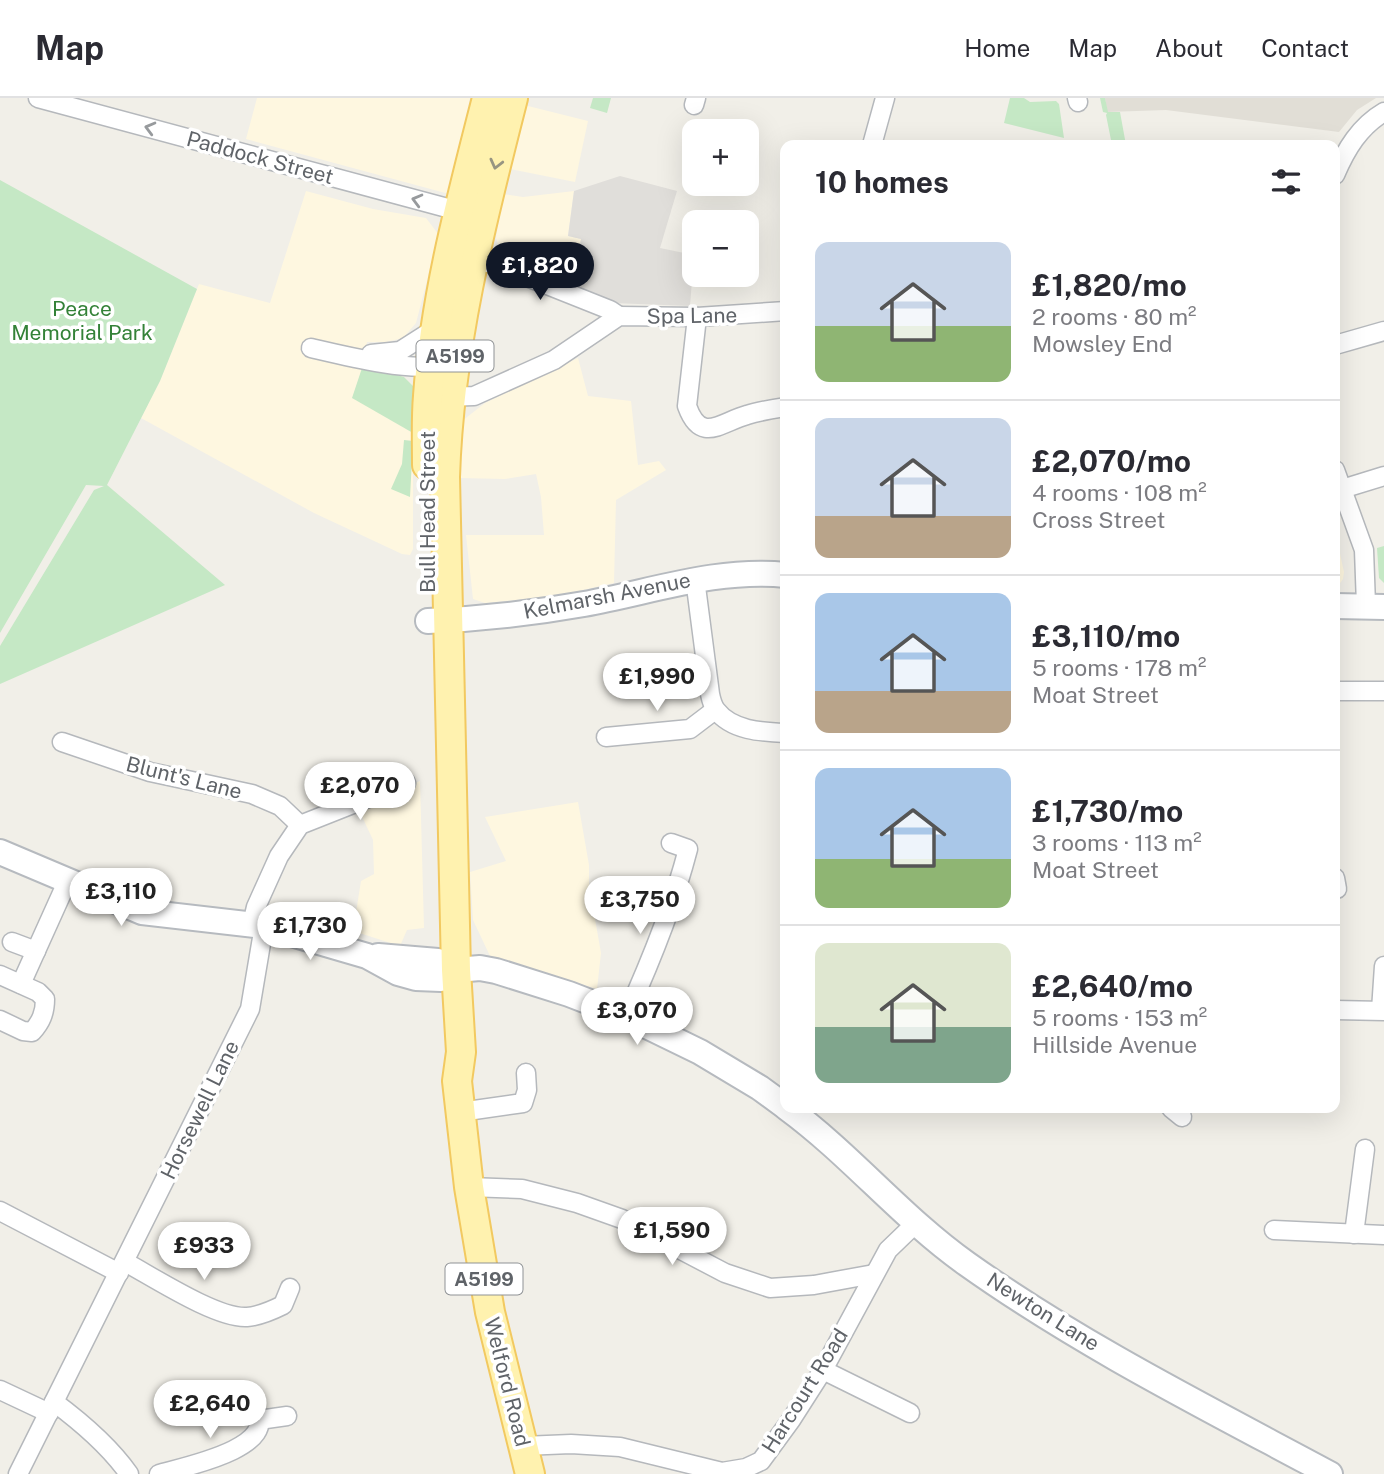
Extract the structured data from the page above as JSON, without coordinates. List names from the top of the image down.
{
  "streets": {
    "main road": ["A5199", "Bull Head Street", "Welford Road"],
    "street": [
      "Paddock Street",
      "Spa Lane",
      "Kelmarsh Avenue",
      "Blunt's Lane",
      "Horsewell Lane",
      "Newton Lane",
      "Harcourt Road"
    ]
  },
  "crossings": [
    ["Paddock Street", "Bull Head Street"],
    ["Spa Lane", "Bull Head Street"],
    ["Bull Head Street", "Kelmarsh Avenue"],
    ["Bull Head Street", "Newton Lane"],
    ["Bull Head Street", "Welford Road"],
    ["Blunt's Lane", "Horsewell Lane"],
    ["Horsewell Lane", "Newton Lane"],
    ["Newton Lane", "Welford Road"],
    ["Newton Lane", "Harcourt Road"],
    ["Welford Road", "Harcourt Road"]
  ],
  "one_way": ["Paddock Street"],
  "parks": ["Peace Memorial Park"],
  "page": {
    "header": "Map",
    "nav": [
      "Home",
      "Map",
      "About",
      "Contact"
    ],
    "map_buttons": ["+", "−"],
    "heading": "10 homes",
    "list": [
      {
        "name": "£1,820/mo",
        "note": "2 rooms · 80 m² · Mowsley End"
      },
      {
        "name": "£2,070/mo",
        "note": "4 rooms · 108 m² · Cross Street"
      },
      {
        "name": "£3,110/mo",
        "note": "5 rooms · 178 m² · Moat Street"
      },
      {
        "name": "£1,730/mo",
        "note": "3 rooms · 113 m² · Moat Street"
      },
      {
        "name": "£2,640/mo",
        "note": "5 rooms · 153 m² · Hillside Avenue"
      }
    ],
    "price": [
      "£1,820",
      "£1,990",
      "£2,070",
      "£3,110",
      "£3,750",
      "£1,730",
      "£3,070",
      "£1,590",
      "£933",
      "£2,640"
    ]
  }
}
